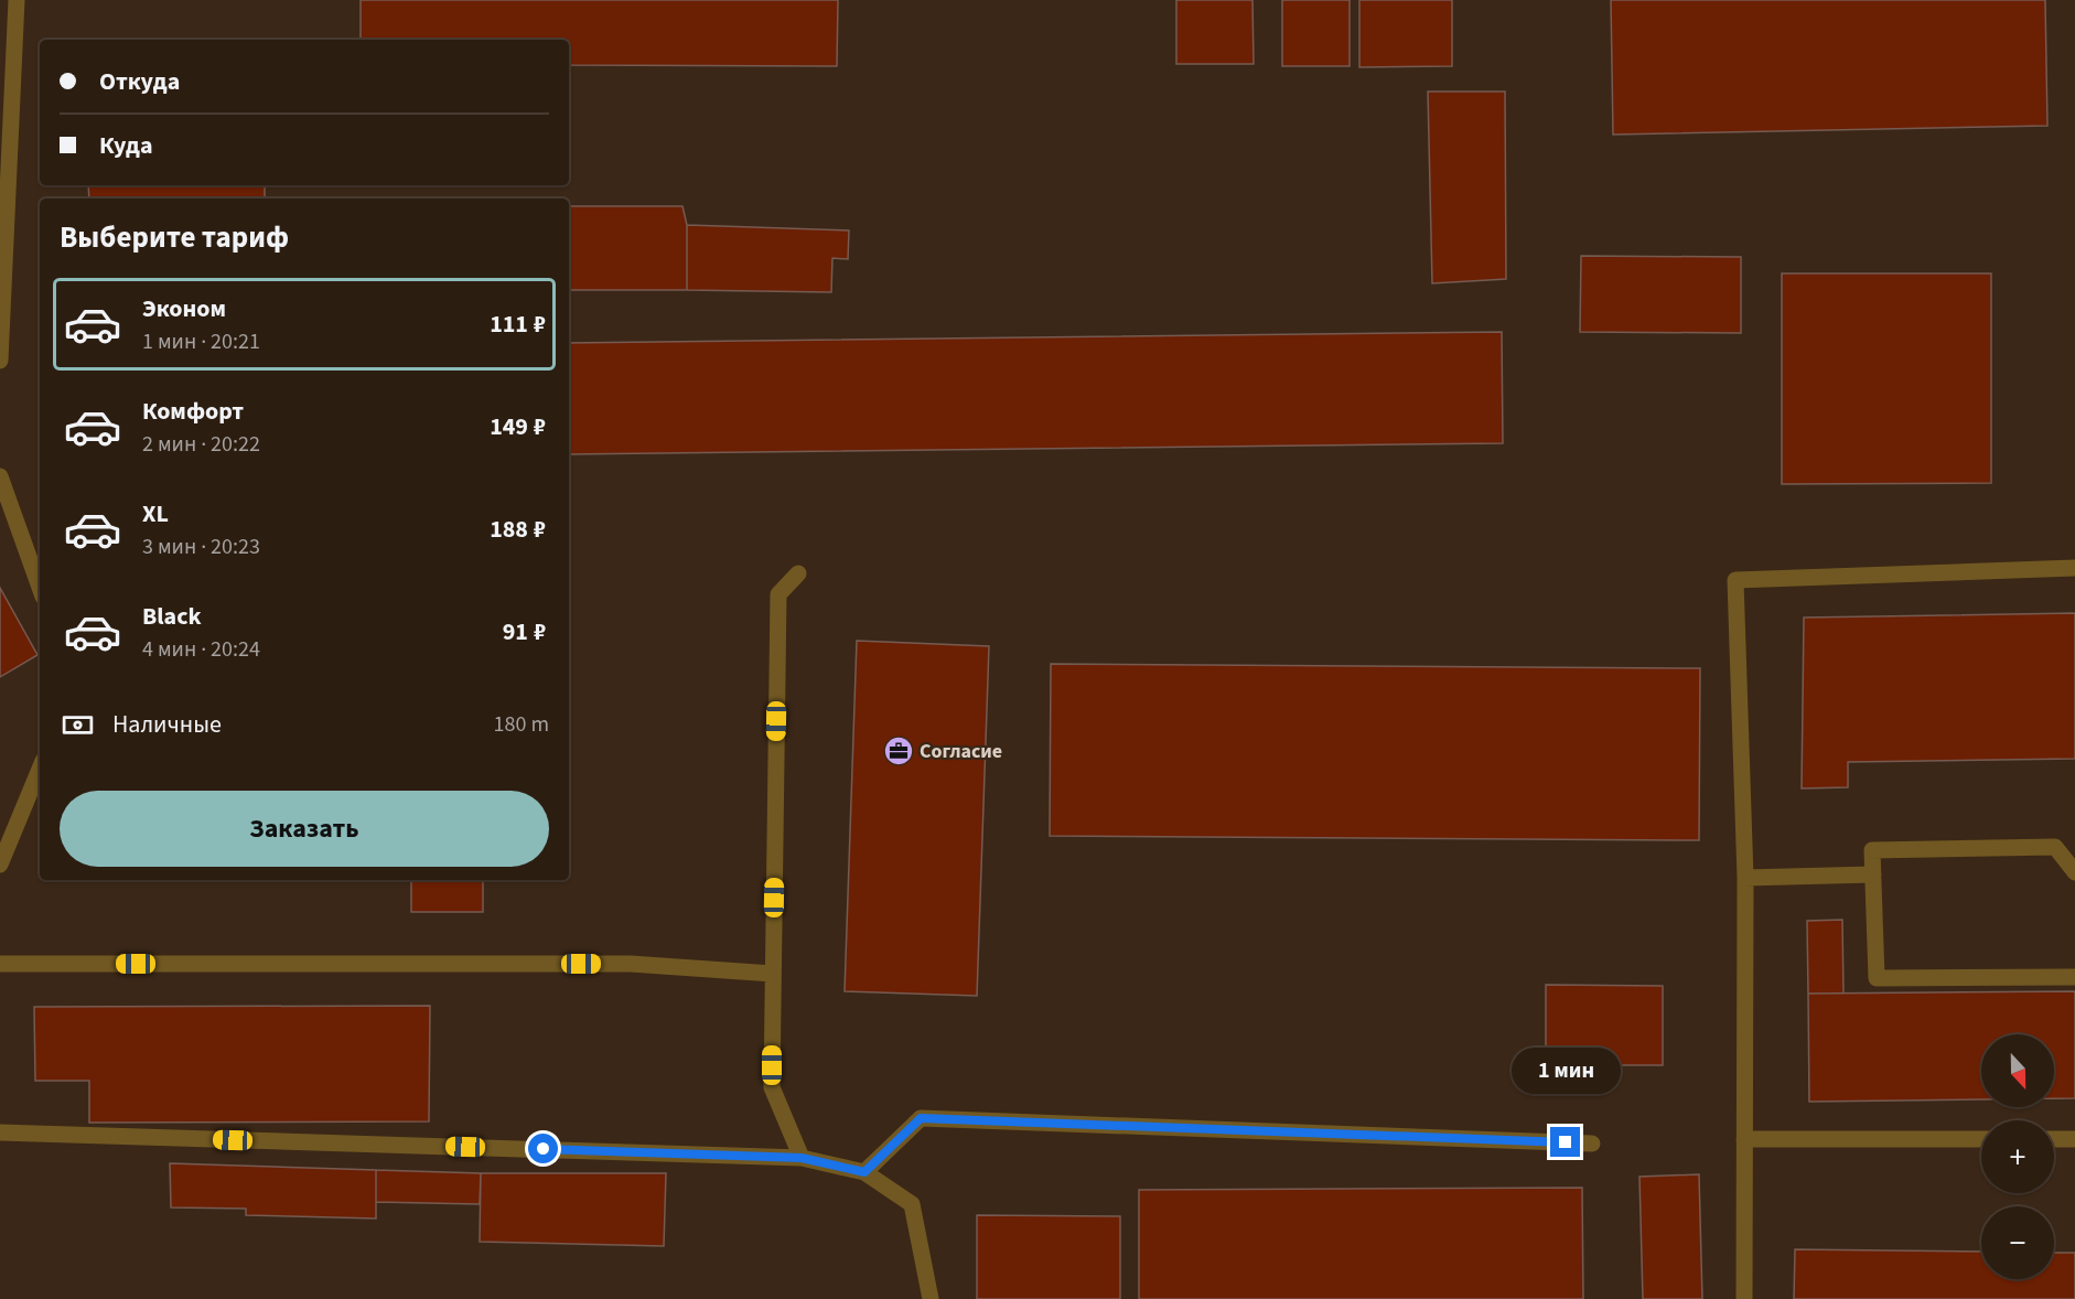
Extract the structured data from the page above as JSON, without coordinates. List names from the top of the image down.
{
  "places": {
    "office": ["Согласие"]
  },
  "north": "bottom",
  "page": {
    "banner": ["Откуда", "Куда"],
    "heading": "Выберите тариф",
    "list": [
      {
        "name": "Эконом",
        "note": "1 мин · 20:21",
        "value": "111 ₽"
      },
      {
        "name": "Комфорт",
        "note": "2 мин · 20:22",
        "value": "149 ₽"
      },
      {
        "name": "XL",
        "note": "3 мин · 20:23",
        "value": "188 ₽"
      },
      {
        "name": "Black",
        "note": "4 мин · 20:24",
        "value": "91 ₽"
      }
    ],
    "pay": ["Наличные", "180 m"],
    "buttons": "Заказать",
    "map_buttons": ["+", "−"],
    "bubble": "1 мин"
  }
}
